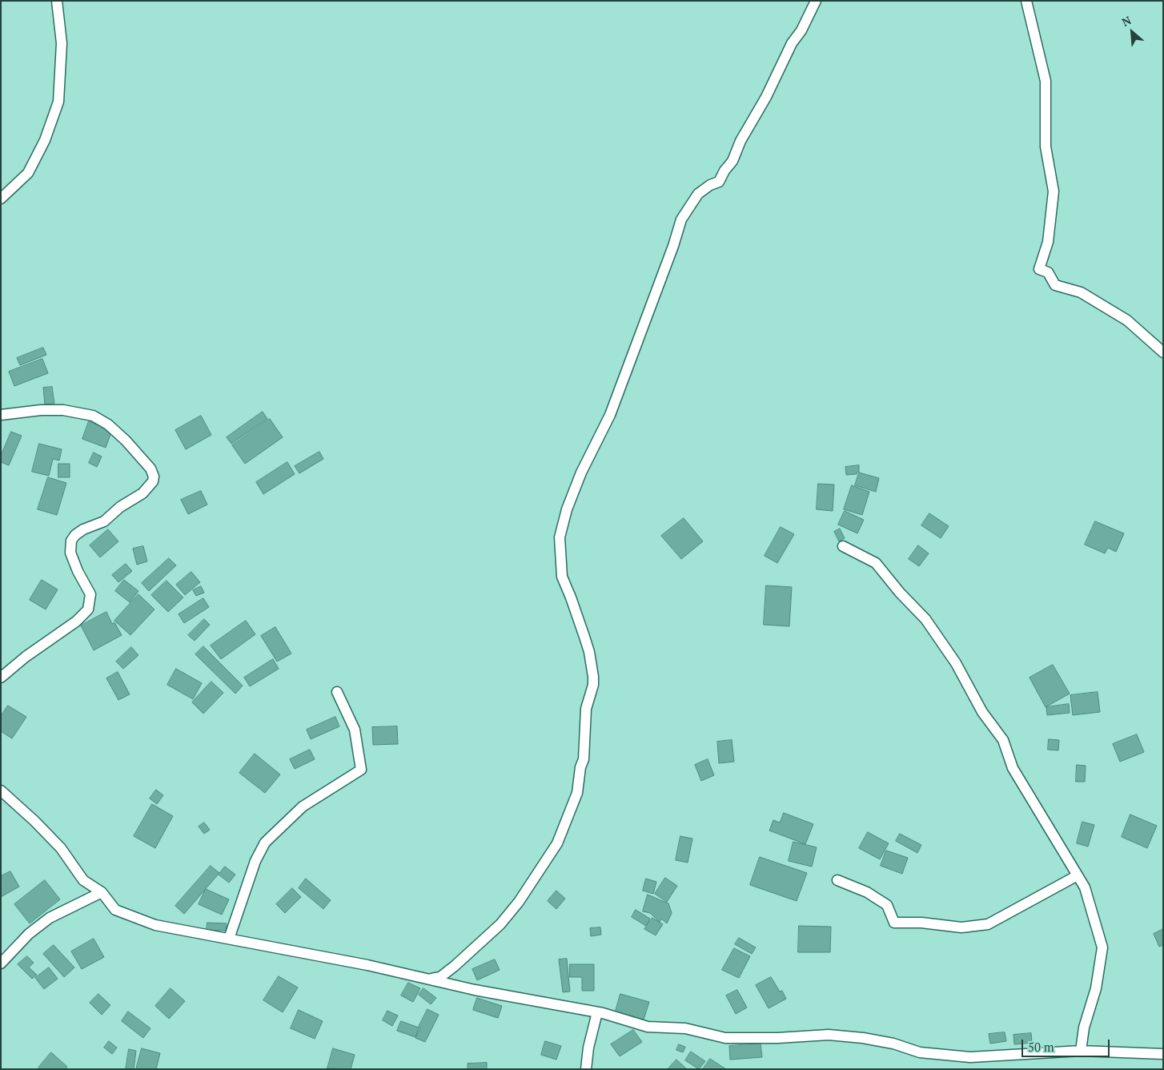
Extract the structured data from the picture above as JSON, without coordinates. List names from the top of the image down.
{
  "scale_bar": "50 m",
  "north": "top left"
}
